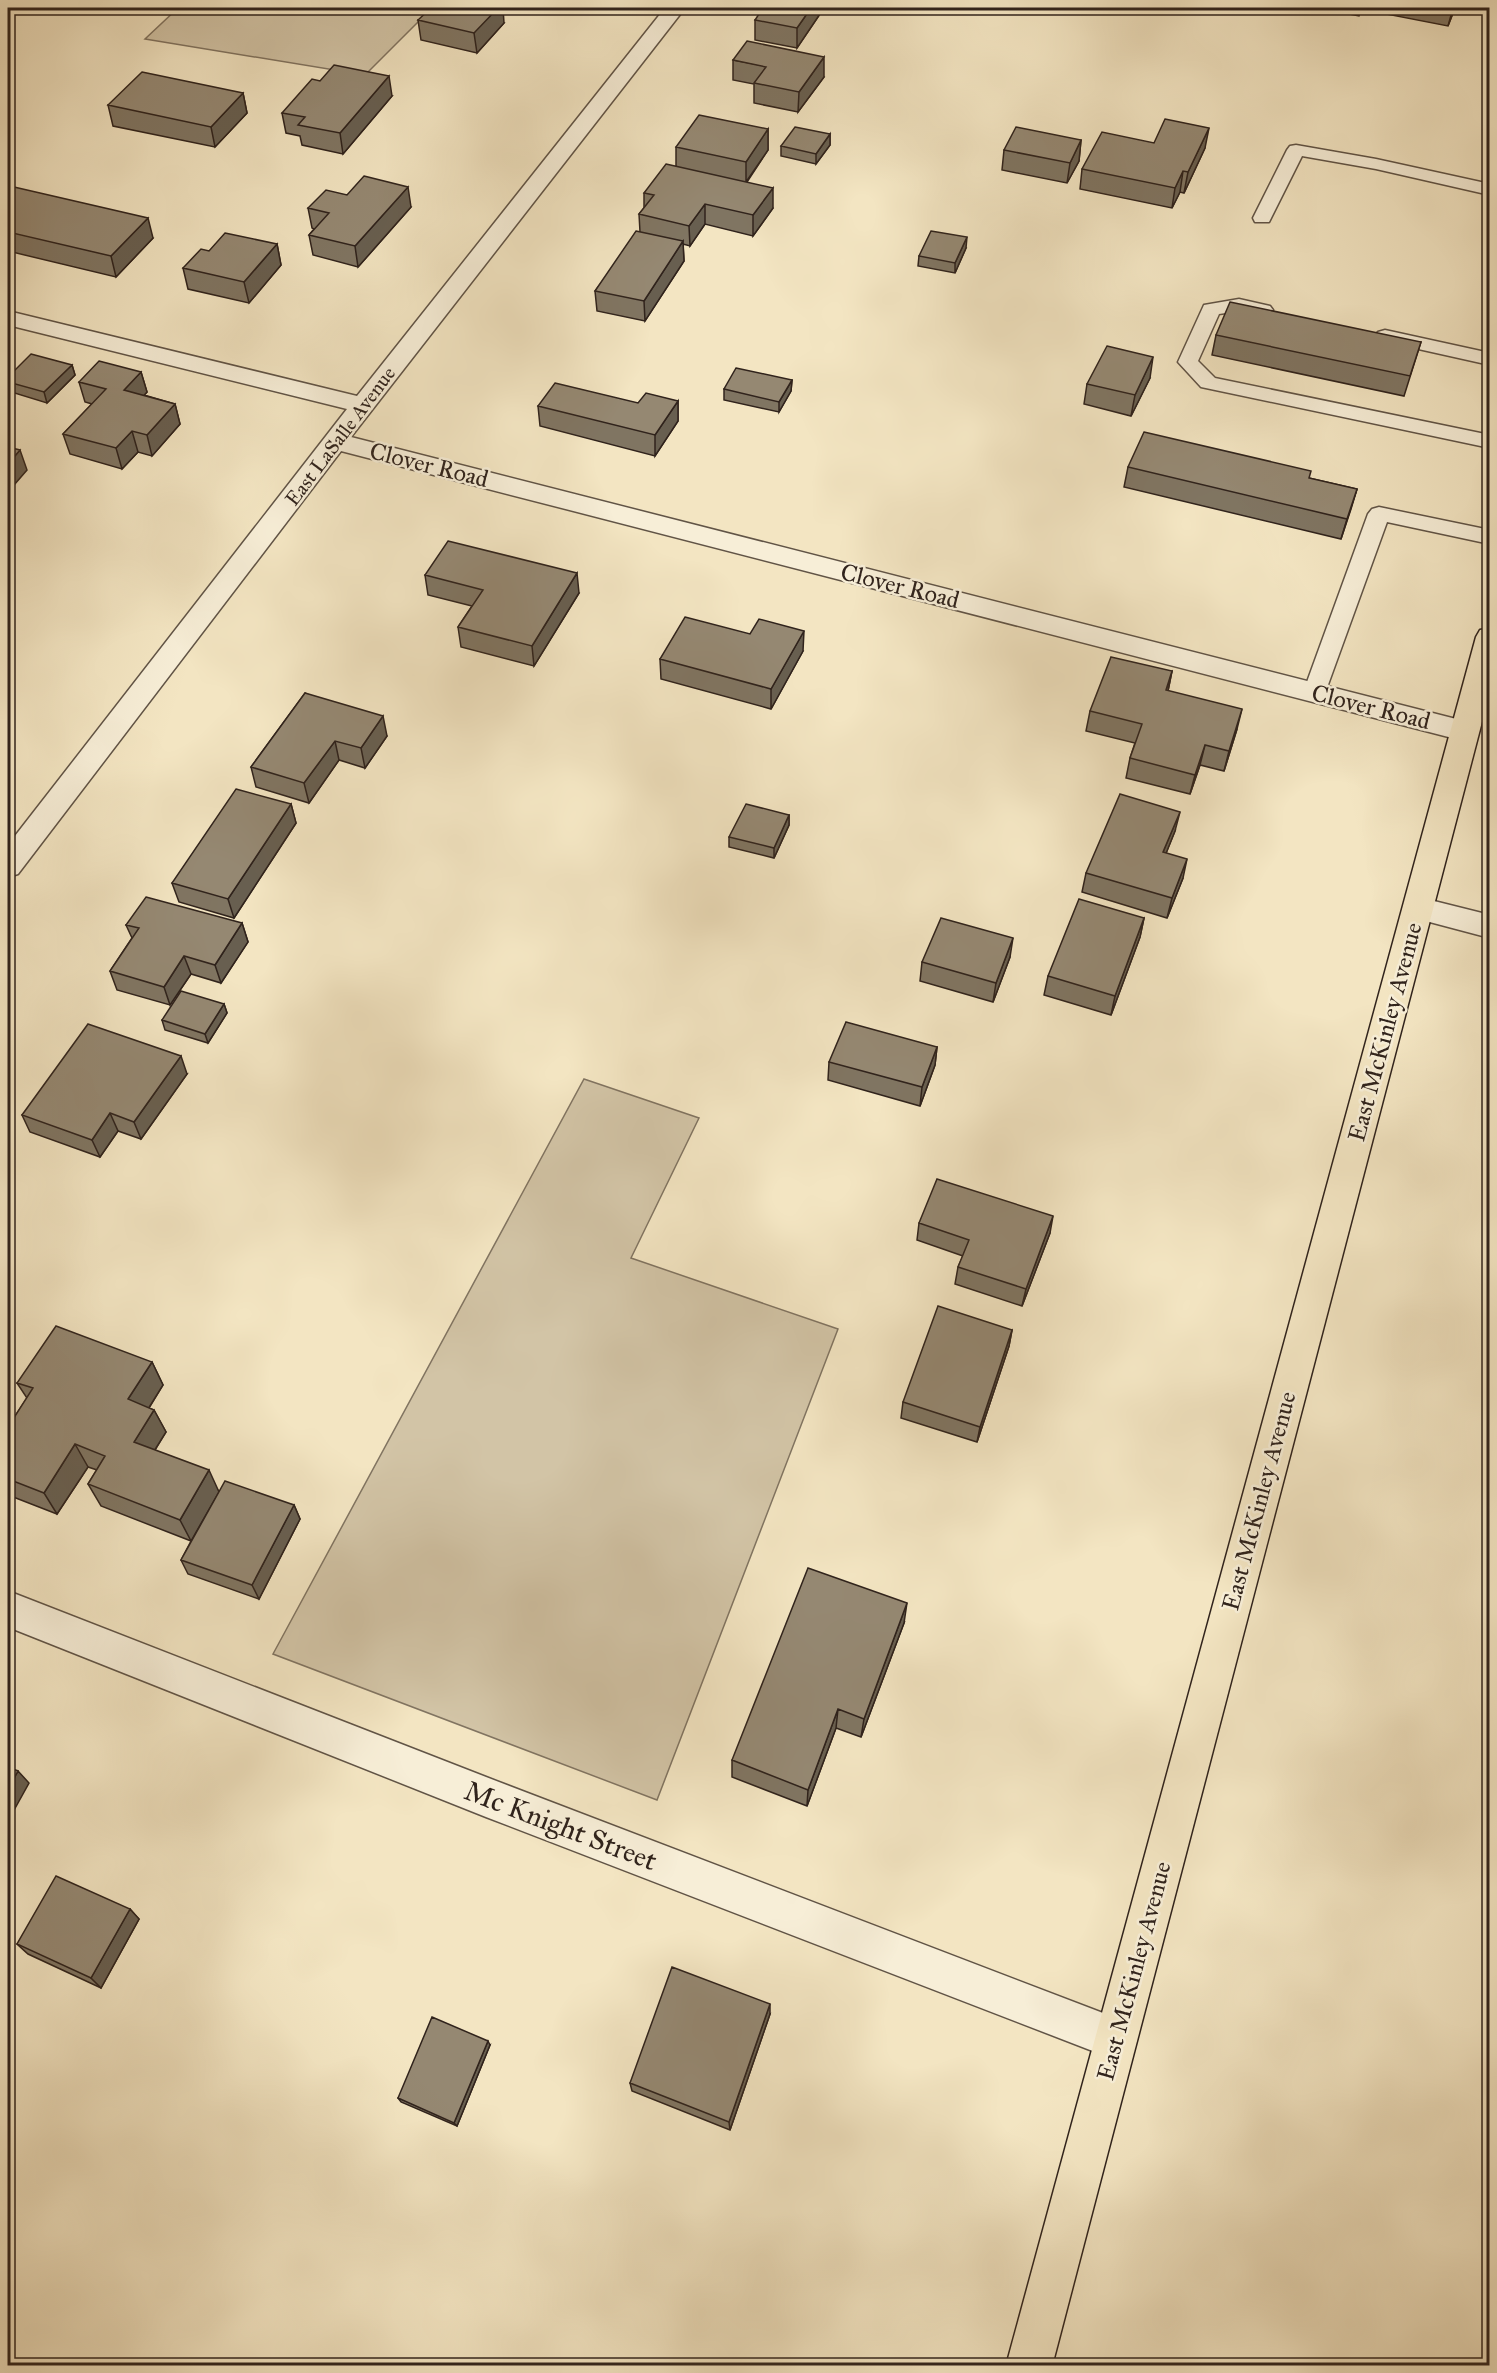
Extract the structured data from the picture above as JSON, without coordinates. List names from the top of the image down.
{
  "streets": {
    "main road": ["East McKinley Avenue"],
    "street": ["East LaSalle Avenue", "Clover Road", "Mc Knight Street"]
  },
  "crossings": [
    ["East LaSalle Avenue", "Clover Road"],
    ["Clover Road", "East McKinley Avenue"],
    ["East McKinley Avenue", "Mc Knight Street"]
  ]
}
